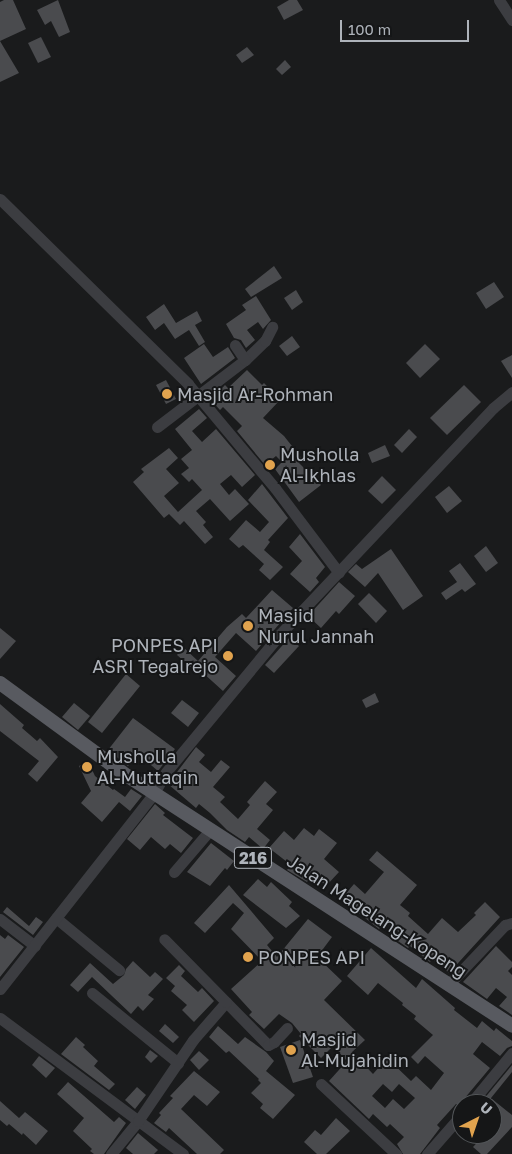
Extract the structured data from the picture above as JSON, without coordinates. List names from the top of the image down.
{
  "streets": {
    "main road": ["216", "Jalan Magelang-Kopeng"]
  },
  "places": [
    "Masjid Ar-Rohman",
    "Musholla Al-Ikhlas",
    "Masjid Nurul Jannah",
    "PONPES API ASRI Tegalrejo",
    "Musholla Al-Muttaqin",
    "PONPES API",
    "Masjid Al-Mujahidin"
  ],
  "scale_bar": "100 m",
  "north": "top right"
}
